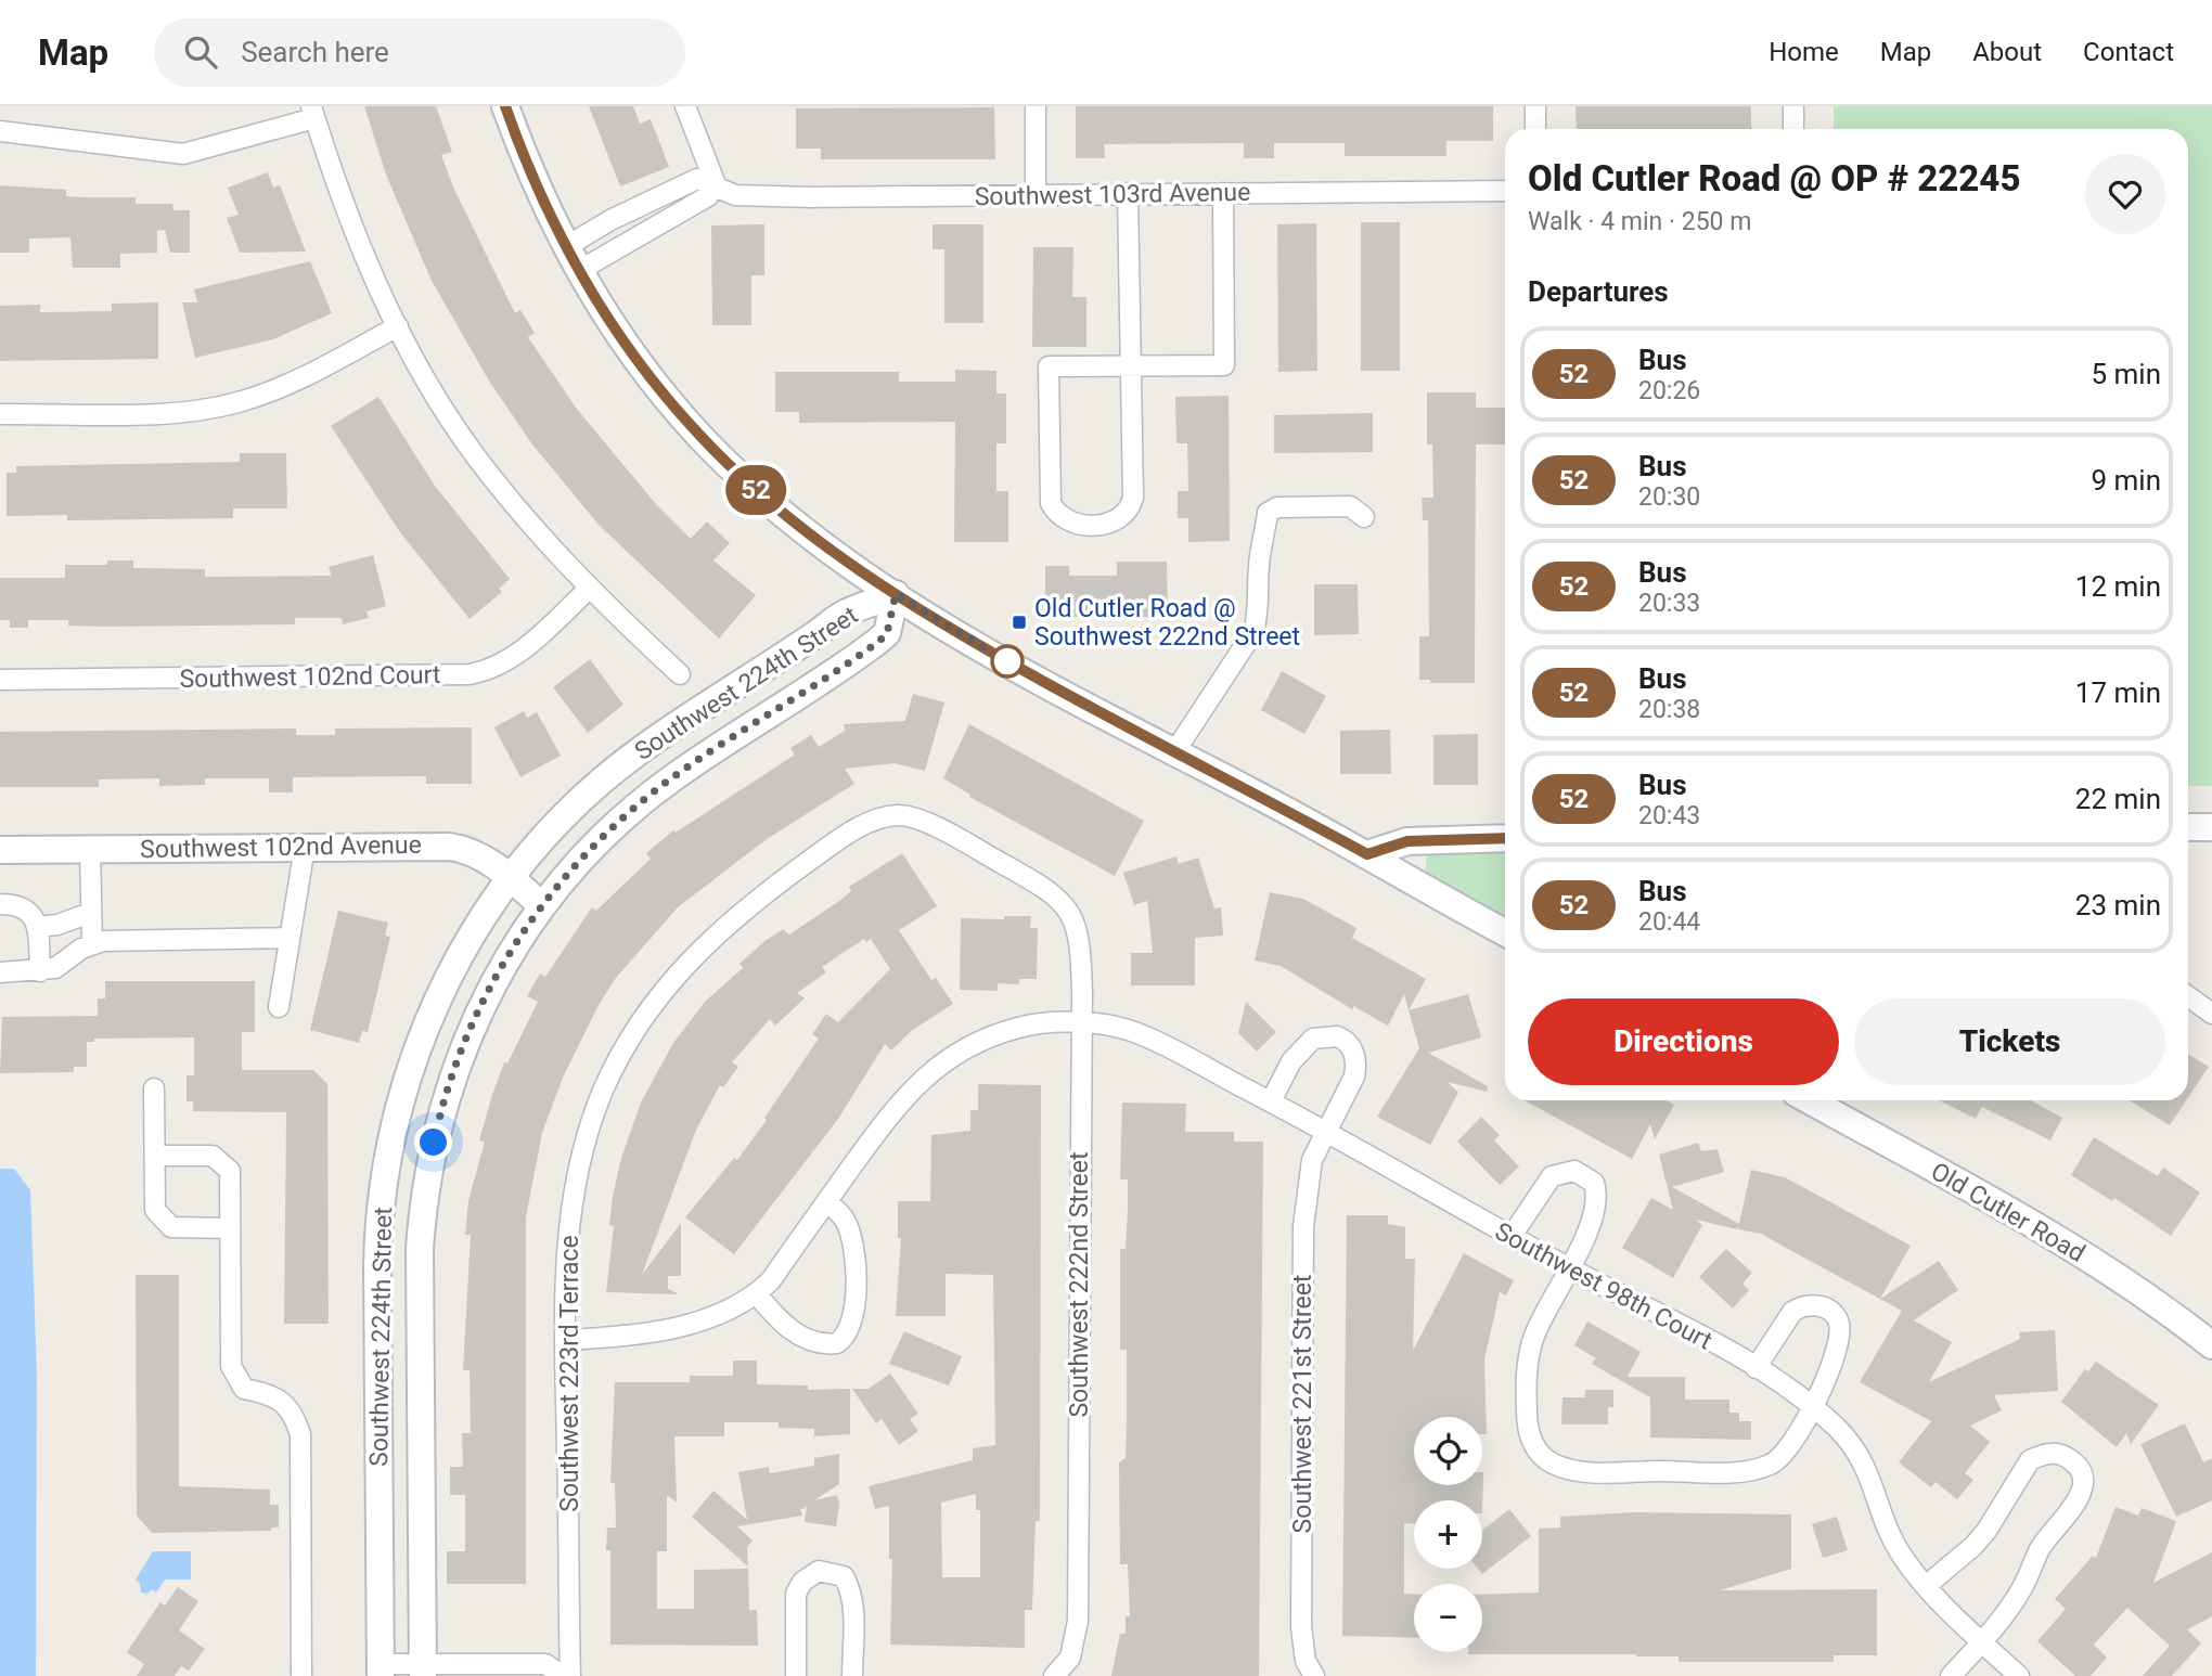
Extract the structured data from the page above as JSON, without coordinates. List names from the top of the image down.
{
  "streets": {
    "street": [
      "Southwest 103rd Avenue",
      "Southwest 102nd Court",
      "Southwest 224th Street",
      "Southwest 102nd Avenue",
      "Old Cutler Road",
      "Southwest 222nd Street",
      "Southwest 98th Court",
      "Southwest 223rd Terrace",
      "Southwest 221st Street"
    ]
  },
  "crossings": [
    ["Southwest 224th Street", "Southwest 102nd Avenue"],
    ["Southwest 222nd Street", "Southwest 98th Court"],
    ["Southwest 222nd Street", "Southwest 223rd Terrace"],
    ["Southwest 98th Court", "Southwest 221st Street"]
  ],
  "places": {
    "transit": ["Old Cutler Road @ Southwest 222nd Street"]
  },
  "lines": ["bus line 52"],
  "page": {
    "header": "Map",
    "search": "Search here",
    "nav": [
      "Home",
      "Map",
      "About",
      "Contact"
    ],
    "on_map": "52",
    "heading": [
      ["Old Cutler Road @ OP # 22245", "Walk · 4 min · 250 m"],
      "Departures"
    ],
    "list": [
      {
        "mark": "52",
        "name": "Bus",
        "note": "20:26",
        "value": "5 min"
      },
      {
        "mark": "52",
        "name": "Bus",
        "note": "20:30",
        "value": "9 min"
      },
      {
        "mark": "52",
        "name": "Bus",
        "note": "20:33",
        "value": "12 min"
      },
      {
        "mark": "52",
        "name": "Bus",
        "note": "20:38",
        "value": "17 min"
      },
      {
        "mark": "52",
        "name": "Bus",
        "note": "20:43",
        "value": "22 min"
      },
      {
        "mark": "52",
        "name": "Bus",
        "note": "20:44",
        "value": "23 min"
      }
    ],
    "buttons": ["Directions", "Tickets"],
    "map_buttons": ["+", "−"]
  }
}
